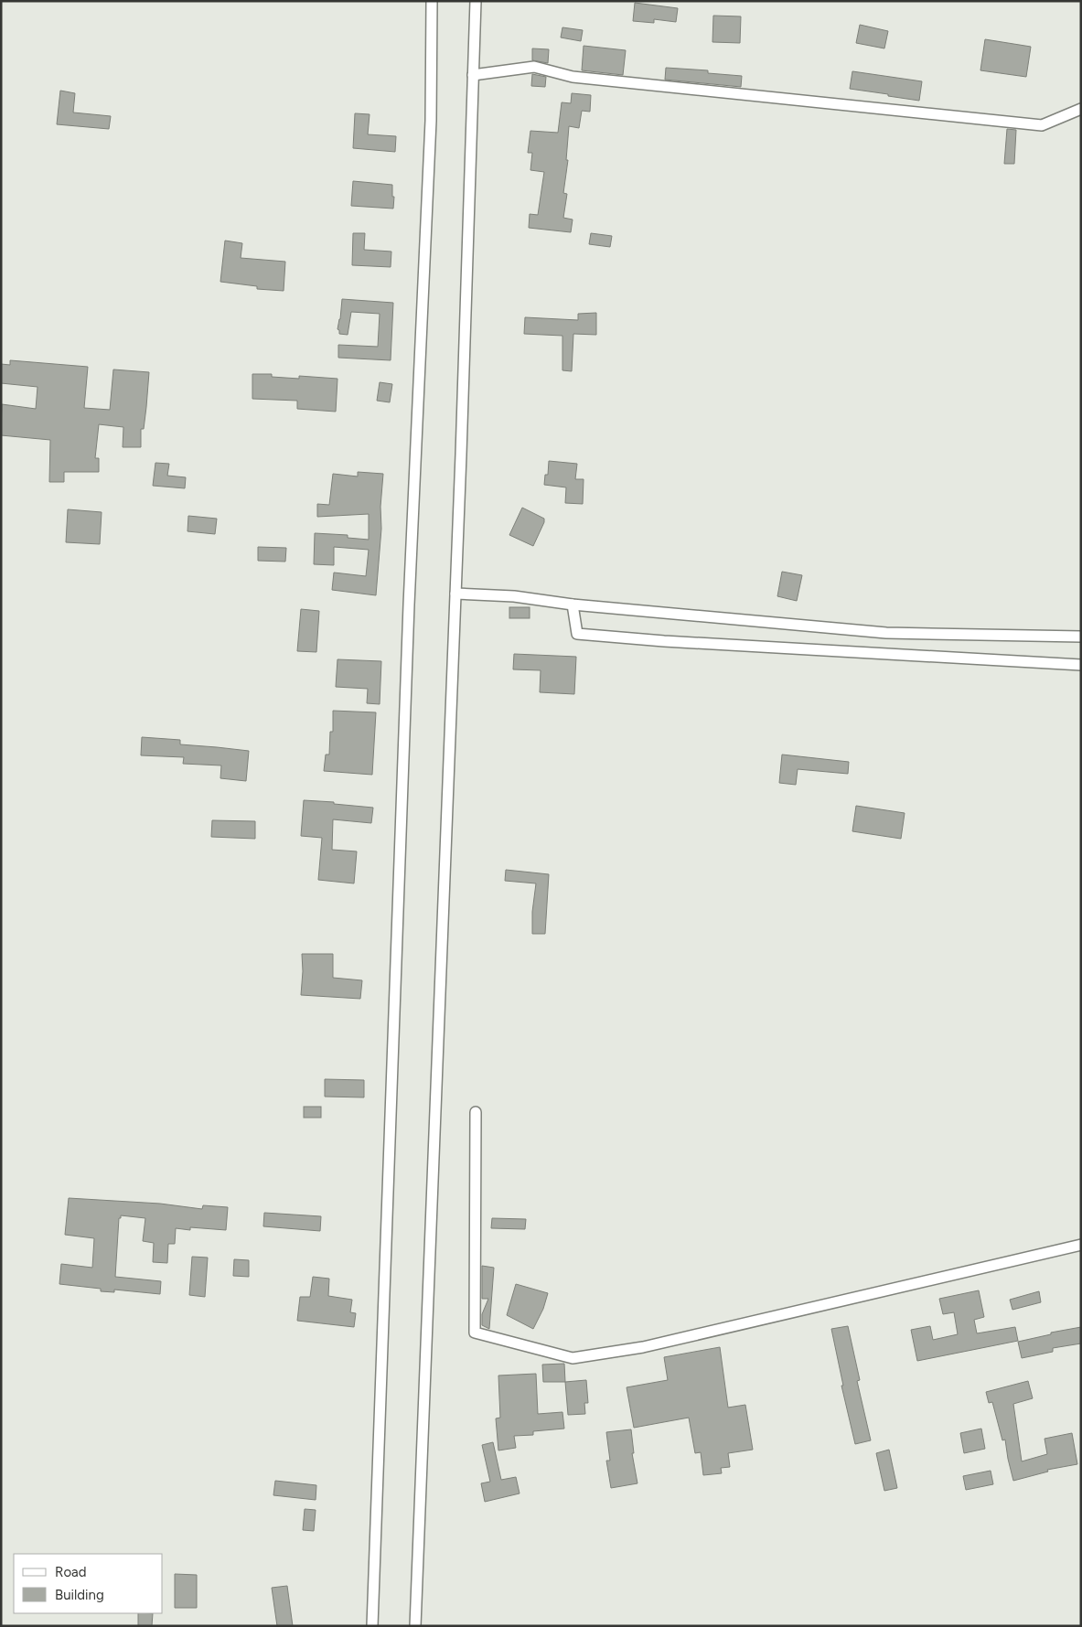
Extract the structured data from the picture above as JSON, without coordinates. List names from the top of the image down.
{
  "legend": ["Road", "Building"]
}
